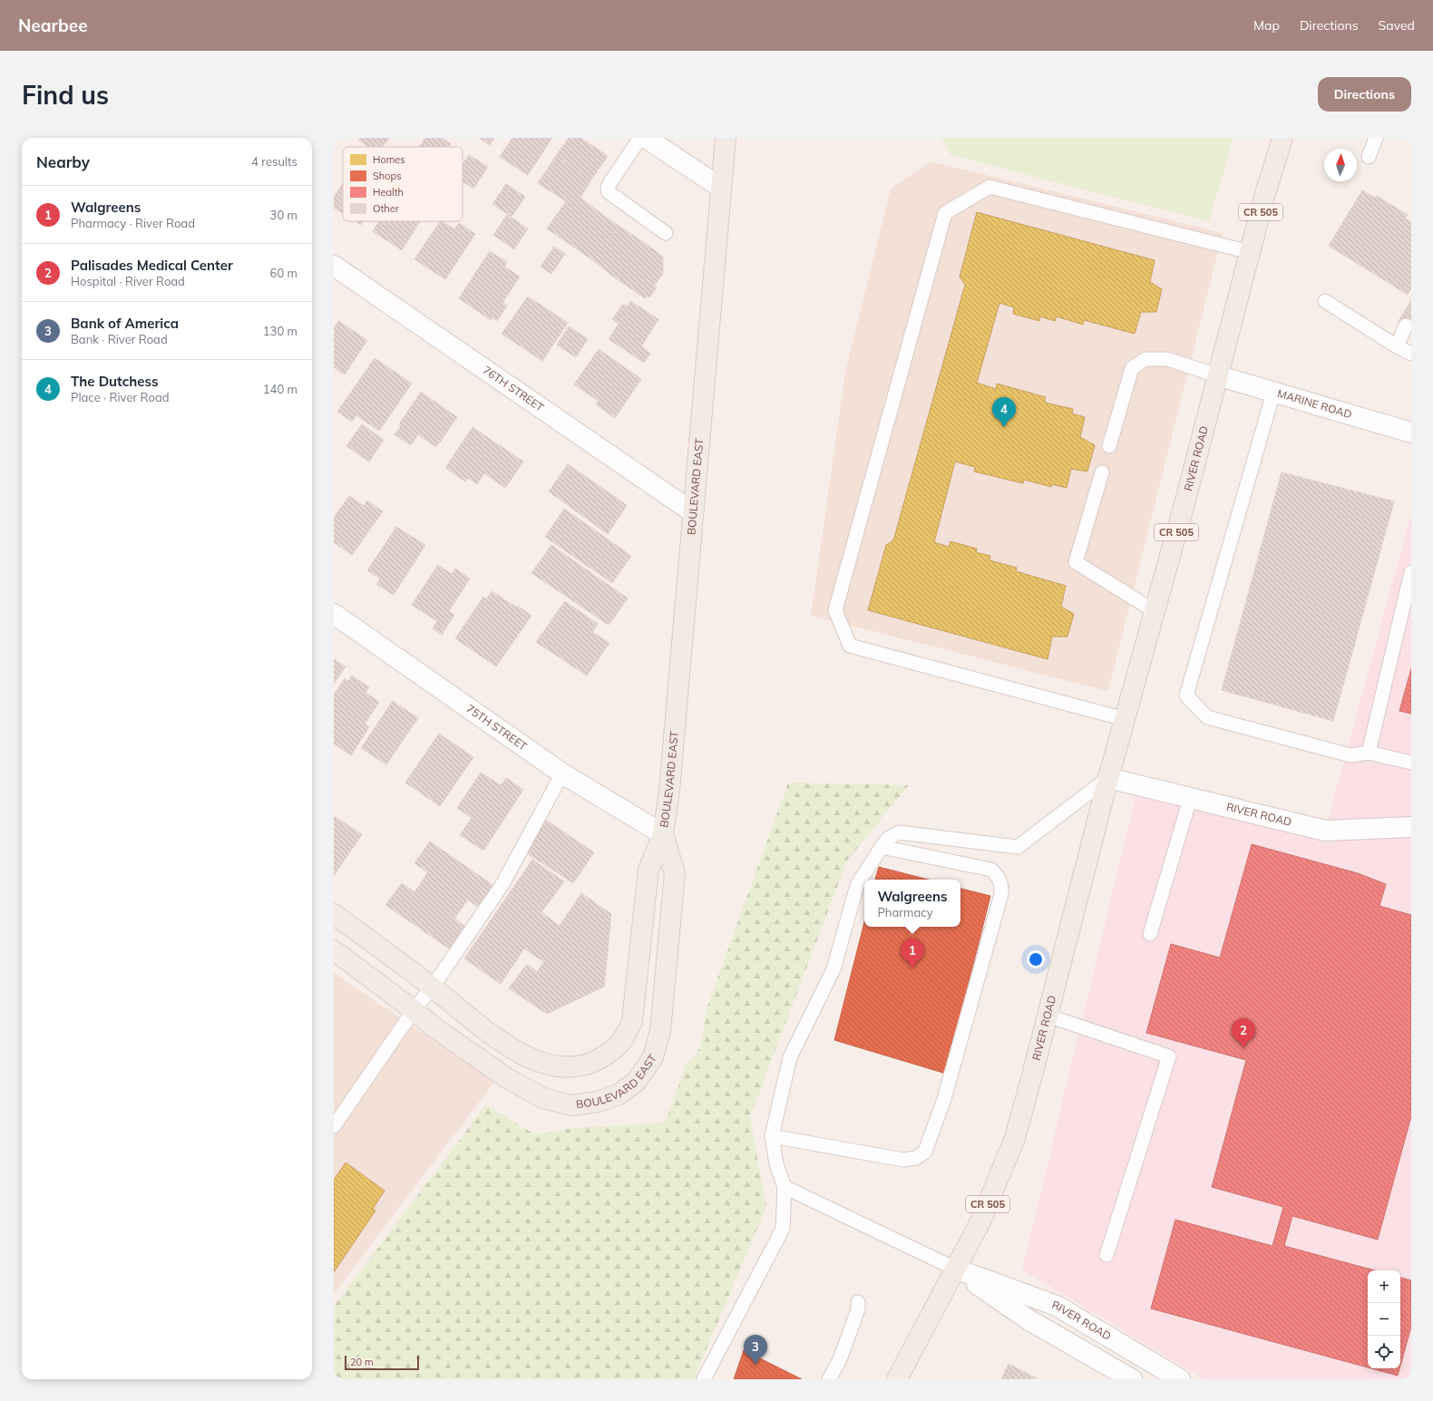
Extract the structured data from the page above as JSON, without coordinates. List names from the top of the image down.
{
  "streets": {
    "main road": ["CR 505", "RIVER ROAD", "BOULEVARD EAST"],
    "street": ["76TH STREET", "MARINE ROAD", "75TH STREET"]
  },
  "crossings": [
    ["76TH STREET", "BOULEVARD EAST"],
    ["MARINE ROAD", "RIVER ROAD"],
    ["BOULEVARD EAST", "75TH STREET"]
  ],
  "legend": [
    "Homes",
    "Shops",
    "Health",
    "Other"
  ],
  "scale_bar": "20 m",
  "north": "top",
  "page": {
    "header": "Nearbee",
    "nav": ["Map", "Directions", "Saved"],
    "buttons": "Directions",
    "title": "Find us",
    "heading": ["Nearby", "4 results"],
    "list": [
      {
        "mark": "1",
        "name": "Walgreens",
        "note": "Pharmacy · River Road",
        "value": "30 m"
      },
      {
        "mark": "2",
        "name": "Palisades Medical Center",
        "note": "Hospital · River Road",
        "value": "60 m"
      },
      {
        "mark": "3",
        "name": "Bank of America",
        "note": "Bank · River Road",
        "value": "130 m"
      },
      {
        "mark": "4",
        "name": "The Dutchess",
        "note": "Place · River Road",
        "value": "140 m"
      }
    ],
    "pins": [
      "4",
      "1",
      "2",
      "3"
    ],
    "popup": ["Walgreens", "Pharmacy"],
    "map_buttons": ["+", "−"],
    "scale": "20 m"
  }
}
